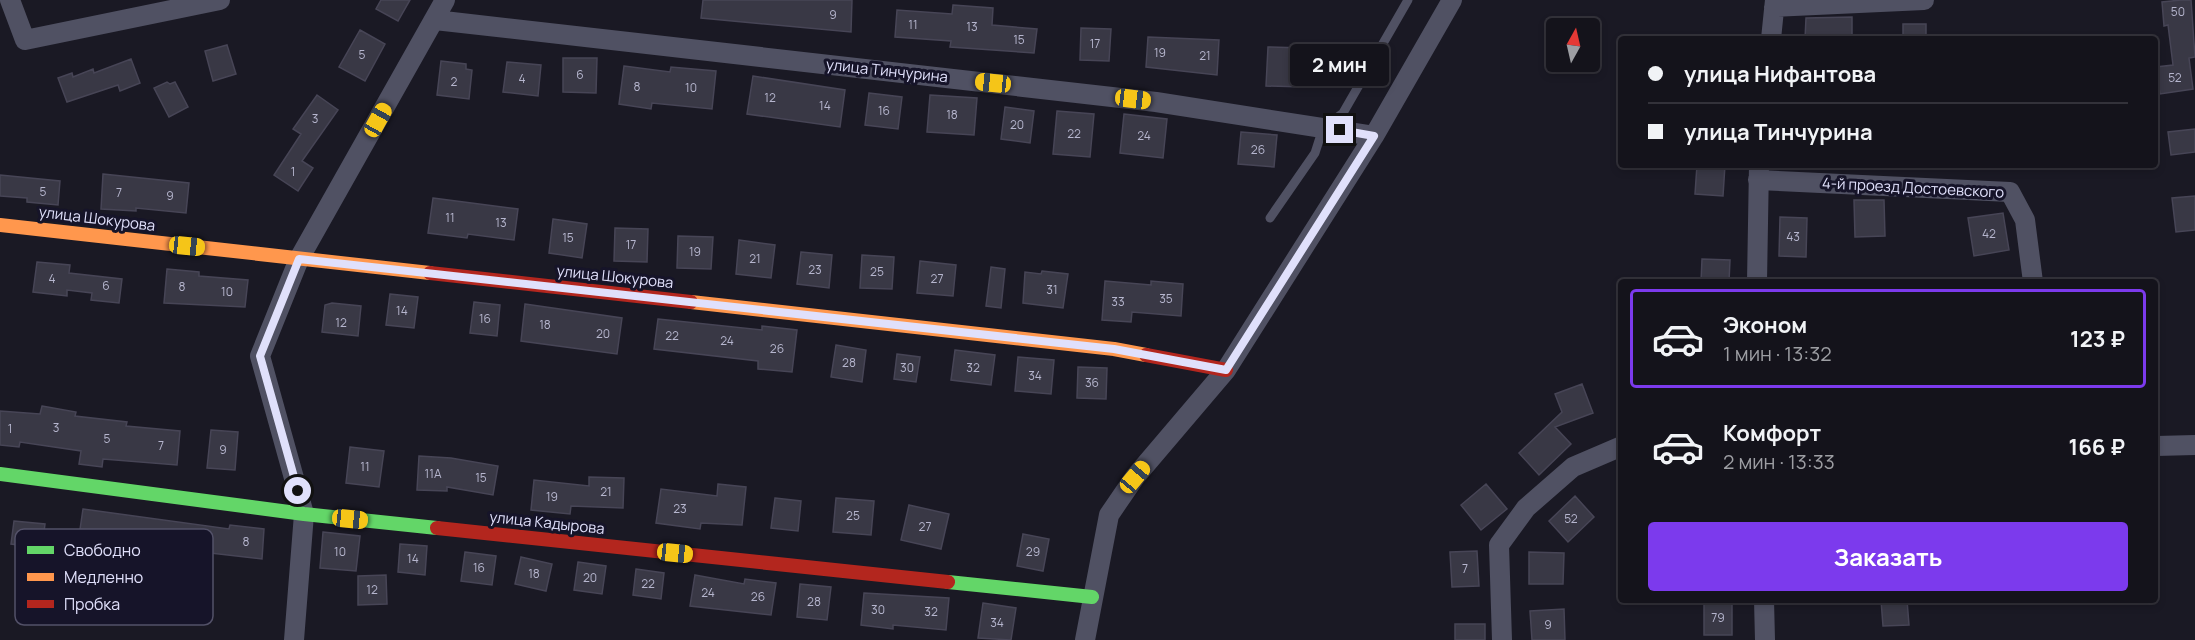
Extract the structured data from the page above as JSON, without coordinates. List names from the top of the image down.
{
  "streets": {
    "street": [
      "улица Тинчурина",
      "4-й проезд Достоевского",
      "улица Шокурова",
      "улица Кадырова"
    ]
  },
  "house_numbers": [
    "50",
    "9",
    "11",
    "13",
    "15",
    "17",
    "19",
    "5",
    "21",
    "6",
    "52",
    "4",
    "2",
    "8",
    "10",
    "12",
    "14",
    "16",
    "18",
    "3",
    "20",
    "22",
    "24",
    "26",
    "1",
    "5",
    "7",
    "9",
    "11",
    "13",
    "42",
    "43",
    "15",
    "17",
    "19",
    "21",
    "23",
    "25",
    "4",
    "27",
    "6",
    "8",
    "31",
    "10",
    "35",
    "33",
    "14",
    "16",
    "12",
    "18",
    "20",
    "22",
    "24",
    "26",
    "28",
    "30",
    "32",
    "34",
    "36",
    "3",
    "1",
    "5",
    "7",
    "9",
    "11",
    "11А",
    "15",
    "21",
    "19",
    "23",
    "25",
    "52",
    "27",
    "8",
    "10",
    "29",
    "14",
    "16",
    "7",
    "18",
    "20",
    "22",
    "12",
    "24",
    "26",
    "28",
    "30",
    "32",
    "79",
    "34",
    "9"
  ],
  "legend": ["Свободно", "Медленно", "Пробка"],
  "north": "top",
  "page": {
    "banner": ["улица Нифантова", "улица Тинчурина"],
    "bubble": "2 мин",
    "list": [
      {
        "name": "Эконом",
        "note": "1 мин · 13:32",
        "value": "123 ₽"
      },
      {
        "name": "Комфорт",
        "note": "2 мин · 13:33",
        "value": "166 ₽"
      }
    ],
    "buttons": "Заказать"
  }
}
